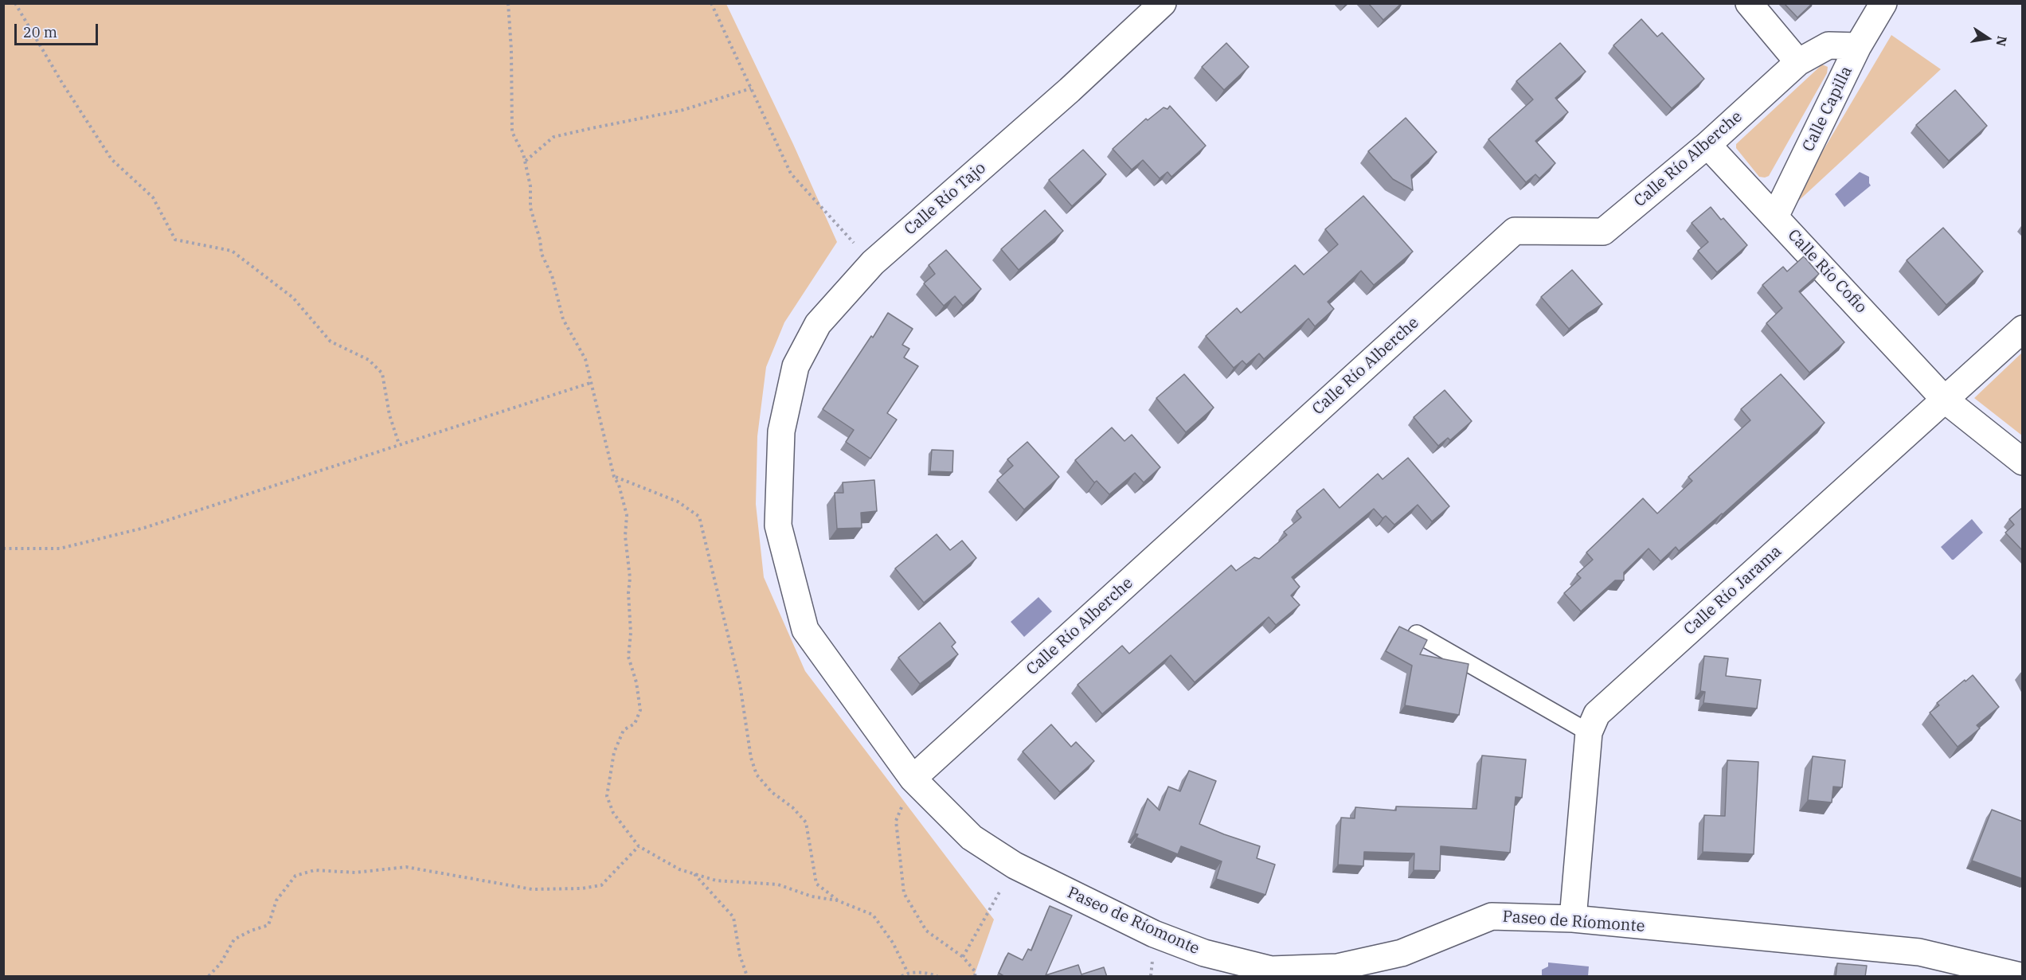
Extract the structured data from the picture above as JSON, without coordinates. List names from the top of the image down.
{
  "streets": {
    "street": [
      "Calle Capilla",
      "Calle Río Alberche",
      "Calle Río Tajo",
      "Calle Río Cofio",
      "Calle Río Jarama",
      "Paseo de Ríomonte"
    ]
  },
  "crossings": [
    ["Calle Capilla", "Calle Río Alberche"],
    ["Calle Capilla", "Calle Río Cofio"],
    ["Calle Río Alberche", "Calle Río Cofio"],
    ["Calle Río Alberche", "Paseo de Ríomonte"],
    ["Calle Río Tajo", "Paseo de Ríomonte"],
    ["Calle Río Cofio", "Calle Río Jarama"],
    ["Calle Río Jarama", "Paseo de Ríomonte"]
  ],
  "scale_bar": "20 m",
  "north": "right"
}
